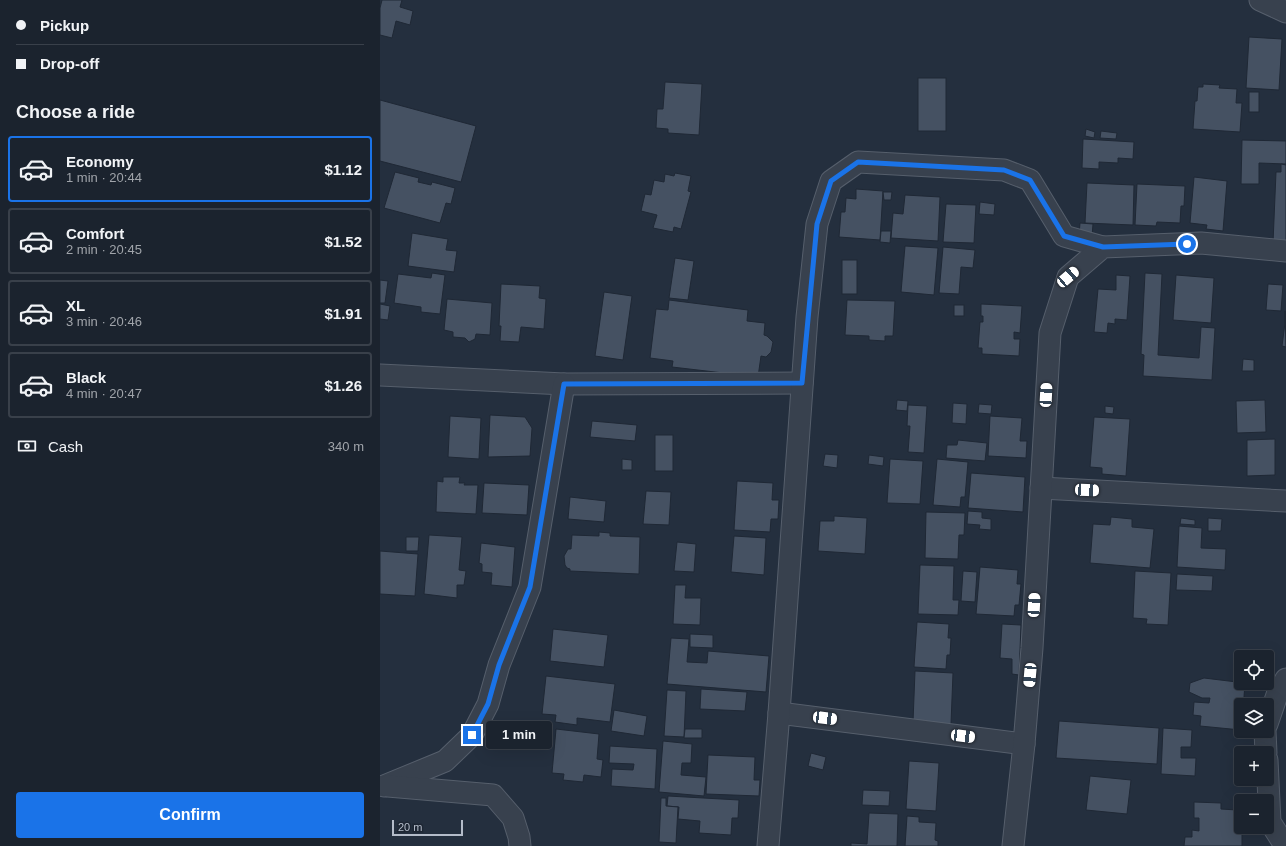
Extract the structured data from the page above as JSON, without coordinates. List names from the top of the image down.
{
  "scale_bar": "20 m",
  "page": {
    "banner": ["Pickup", "Drop-off"],
    "heading": "Choose a ride",
    "list": [
      {
        "name": "Economy",
        "note": "1 min · 20:44",
        "value": "$1.12"
      },
      {
        "name": "Comfort",
        "note": "2 min · 20:45",
        "value": "$1.52"
      },
      {
        "name": "XL",
        "note": "3 min · 20:46",
        "value": "$1.91"
      },
      {
        "name": "Black",
        "note": "4 min · 20:47",
        "value": "$1.26"
      }
    ],
    "pay": ["Cash", "340 m"],
    "map_buttons": ["+", "−"],
    "bubble": "1 min",
    "buttons": "Confirm",
    "scale": "20 m"
  }
}
